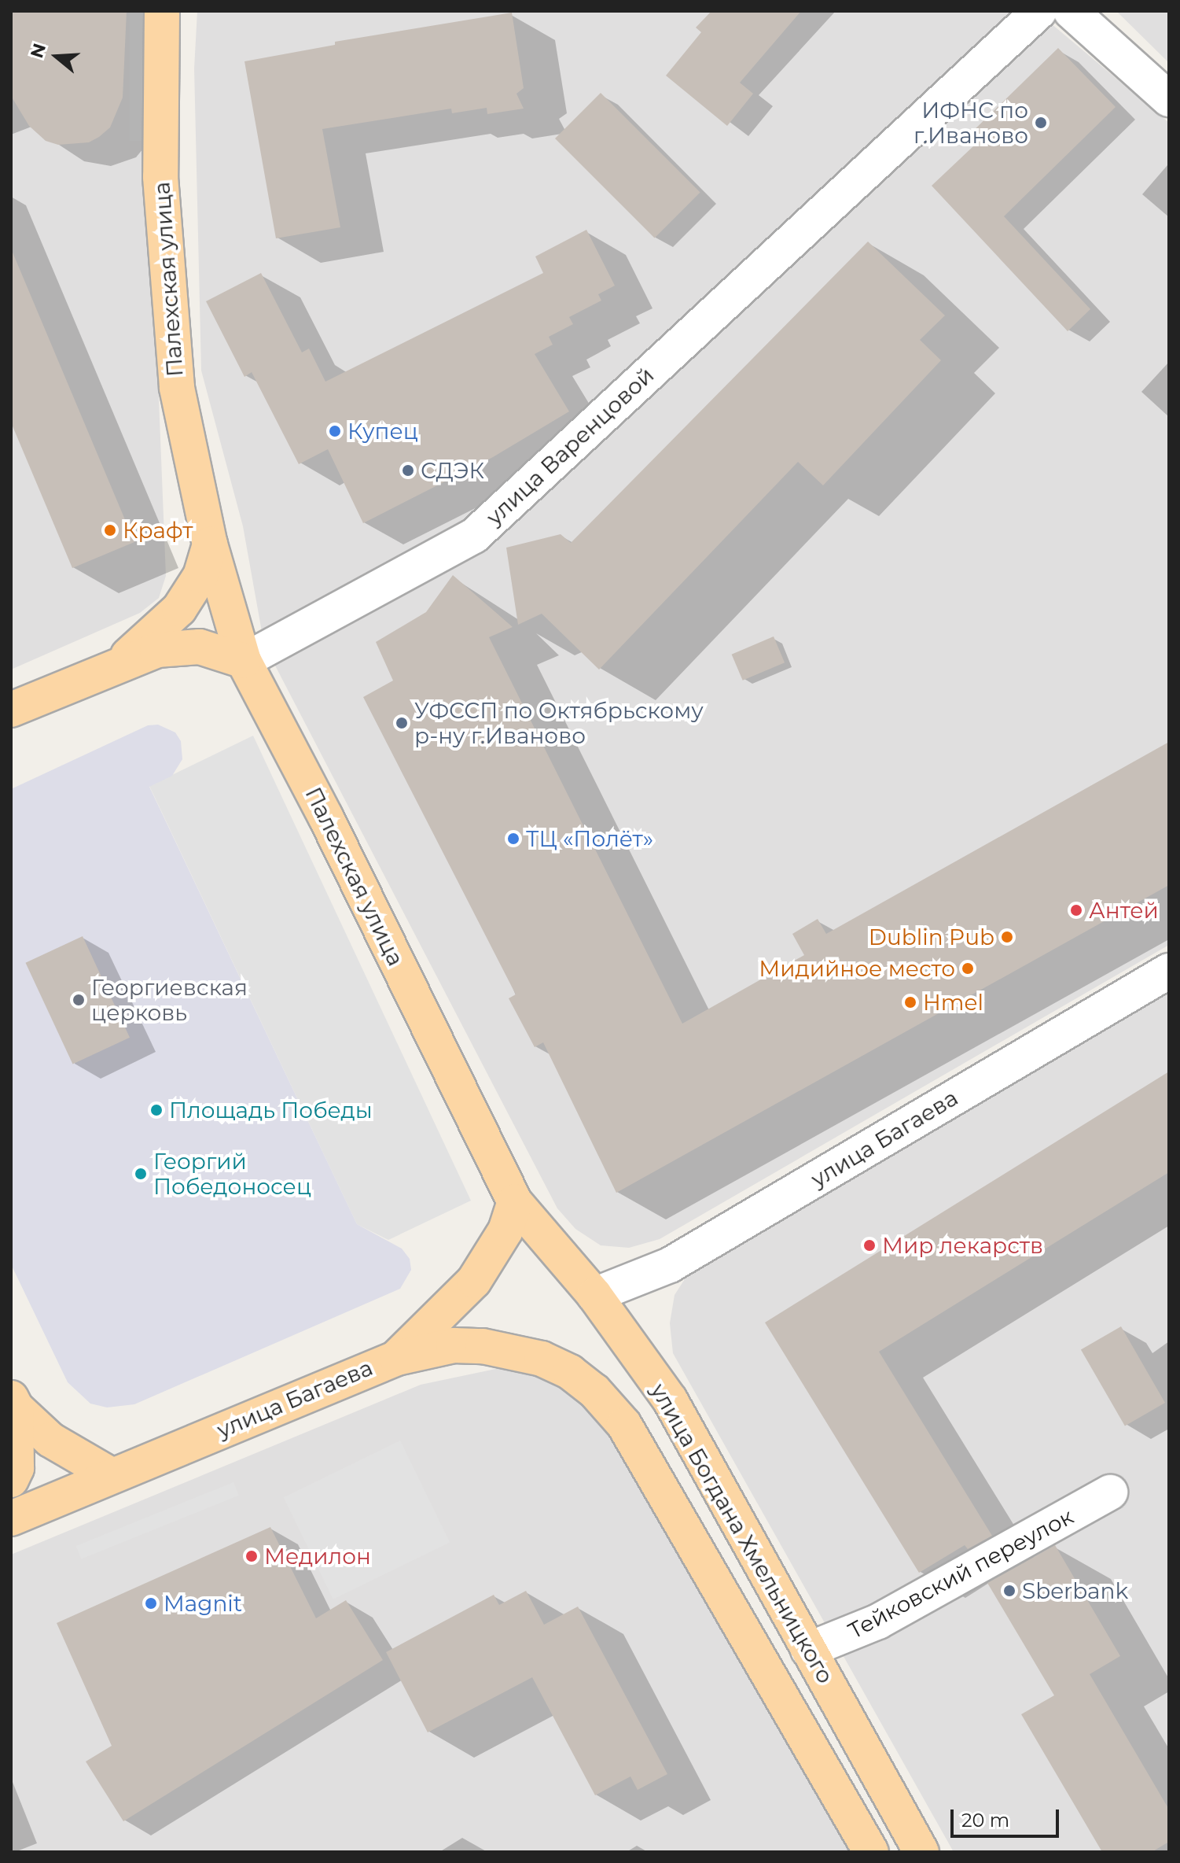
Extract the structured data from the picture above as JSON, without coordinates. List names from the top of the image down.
{
  "streets": {
    "main road": ["Палехская улица", "улица Багаева", "улица Богдана Хмельницкого"],
    "street": ["улица Варенцовой", "Тейковский переулок"]
  },
  "crossings": [
    ["Палехская улица", "улица Варенцовой"],
    ["Палехская улица", "улица Багаева"],
    ["Палехская улица", "улица Богдана Хмельницкого"],
    ["улица Багаева", "улица Богдана Хмельницкого"],
    ["улица Богдана Хмельницкого", "Тейковский переулок"]
  ],
  "places": [
    "ИФНС по г.Иваново",
    "Купец",
    "СДЭК",
    "Крафт",
    "УФССП по Октябрьскому р-ну г.Иваново",
    "ТЦ «Полёт»",
    "Антей",
    "Dublin Pub",
    "Мидийное место",
    "Георгиевская церковь",
    "Hmel",
    "Площадь Победы",
    "Георгий Победоносец",
    "Мир лекарств",
    "Медилон",
    "Sberbank",
    "Magnit"
  ],
  "scale_bar": "20 m",
  "north": "left"
}
